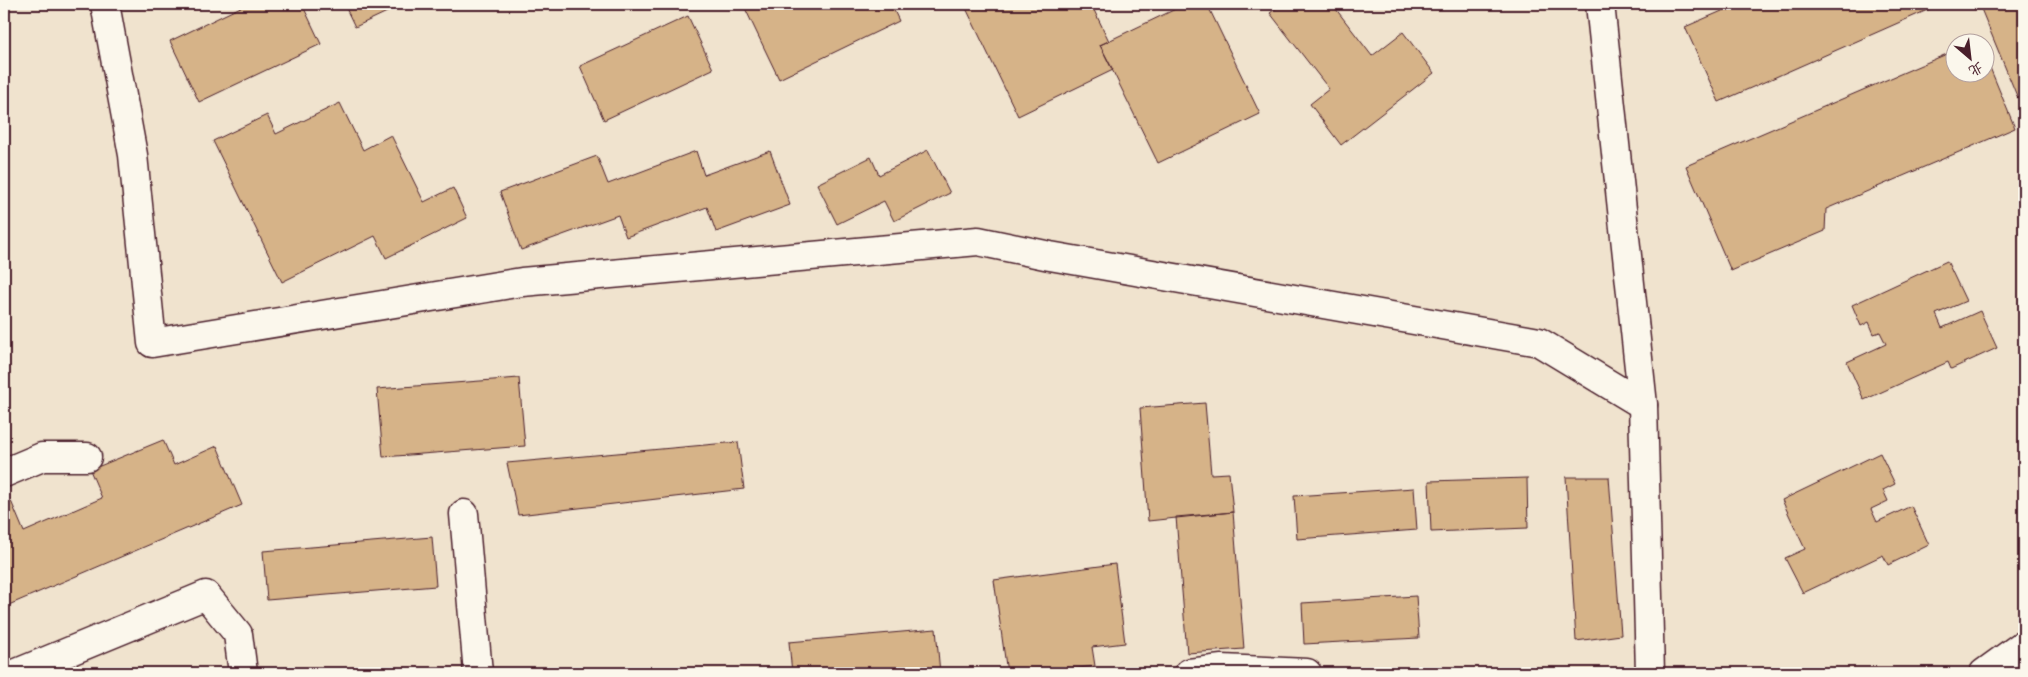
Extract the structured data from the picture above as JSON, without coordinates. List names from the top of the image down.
{
  "north": "bottom right"
}
